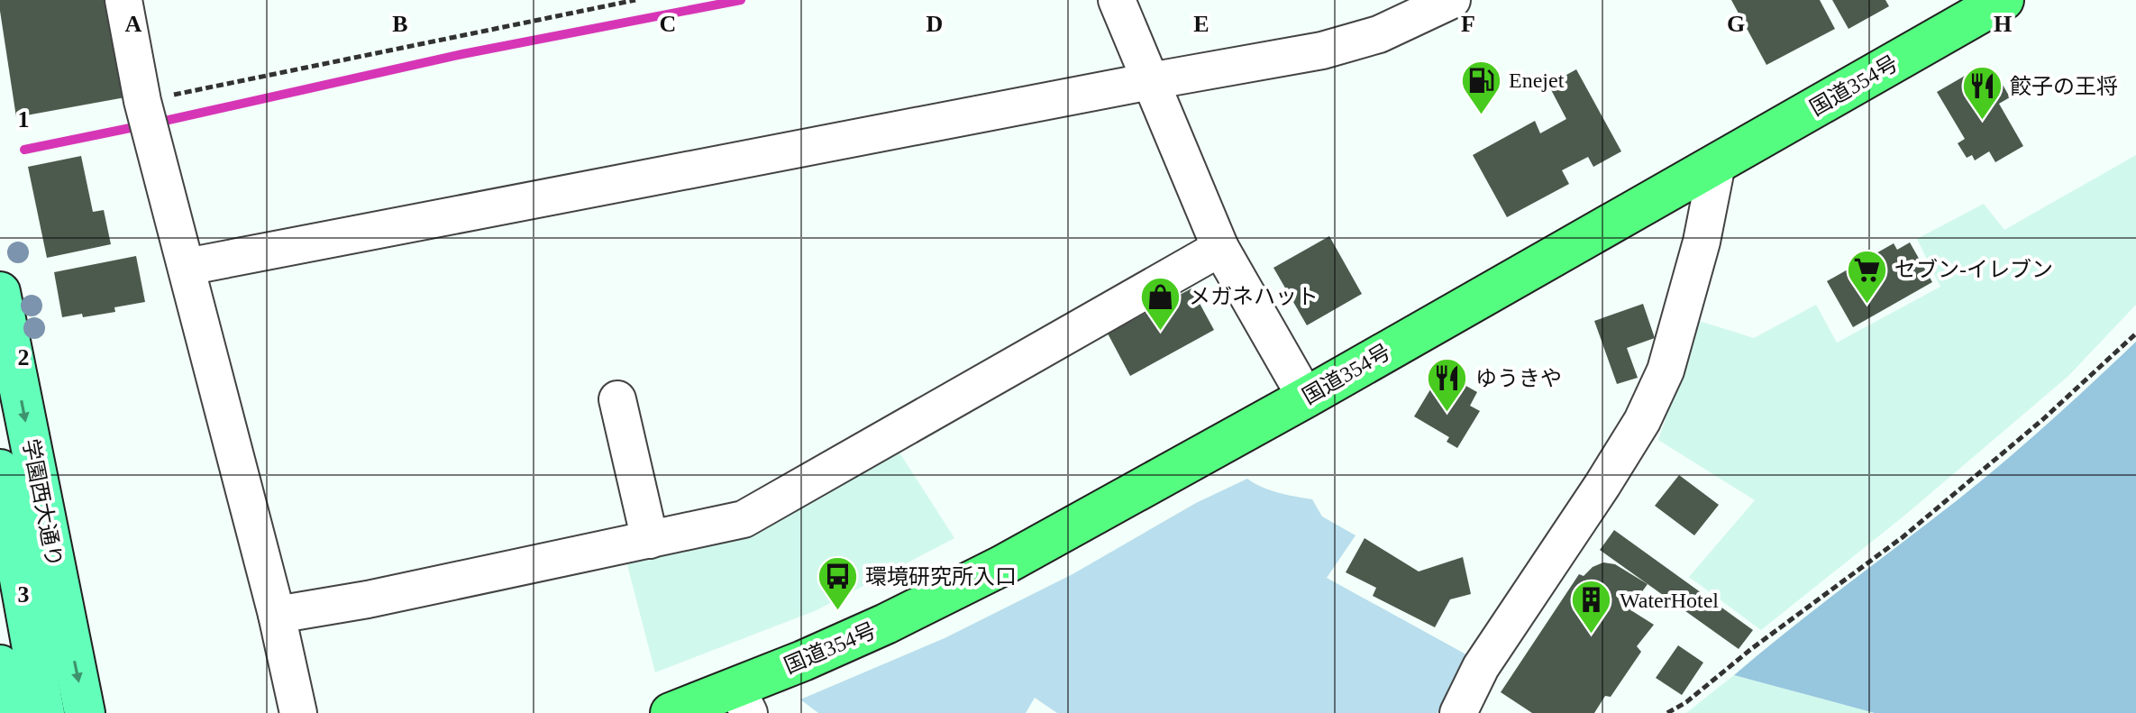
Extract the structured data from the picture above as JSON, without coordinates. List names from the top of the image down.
{
  "streets": {
    "highway": ["国道354号"],
    "main road": ["学園西大通り"]
  },
  "places": {
    "fuel station": ["Enejet"],
    "restaurant": ["餃子の王将", "ゆうきや"],
    "supermarket": ["セブン-イレブン"],
    "shop": ["メガネハット"],
    "bus stop": ["環境研究所入口"],
    "building": ["WaterHotel"]
  },
  "grid": {
    "columns": [
      "A",
      "B",
      "C",
      "D",
      "E",
      "F",
      "G",
      "H"
    ],
    "rows": ["1", "2", "3"]
  }
}
